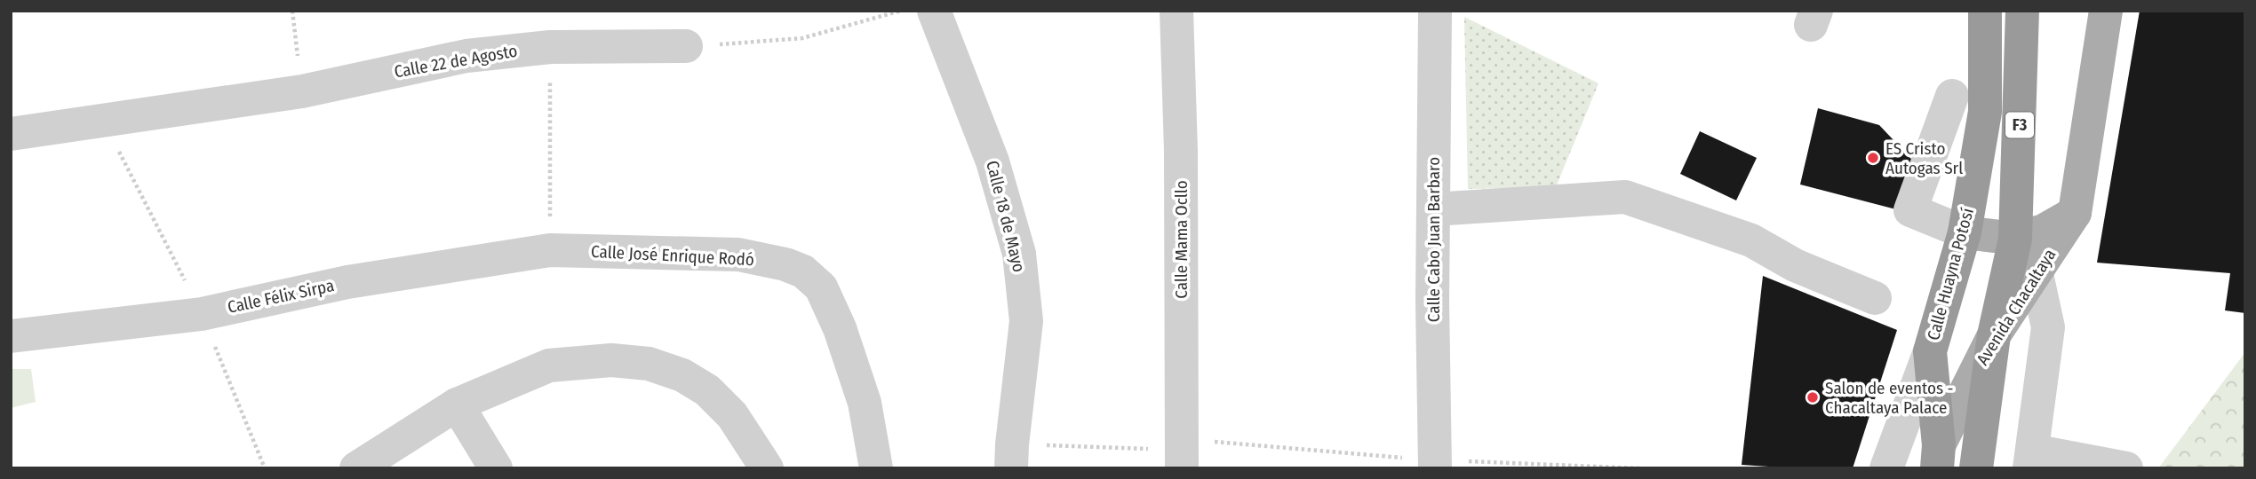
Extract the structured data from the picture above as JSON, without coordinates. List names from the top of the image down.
{
  "streets": {
    "highway": ["F3", "Calle Huayna Potosí"],
    "main road": ["Avenida Chacaltaya"],
    "street": [
      "Calle 22 de Agosto",
      "Calle 18 de Mayo",
      "Calle Mama Ocllo",
      "Calle Cabo Juan Barbaro",
      "Calle José Enrique Rodó",
      "Calle Félix Sirpa"
    ]
  },
  "crossings": [
    ["F3", "Calle Huayna Potosí"],
    ["F3", "Avenida Chacaltaya"],
    ["Calle José Enrique Rodó", "Calle Félix Sirpa"],
    ["Calle Huayna Potosí", "Avenida Chacaltaya"]
  ],
  "places": ["ES Cristo Autogas Srl", "Salon de eventos - Chacaltaya Palace"]
}
